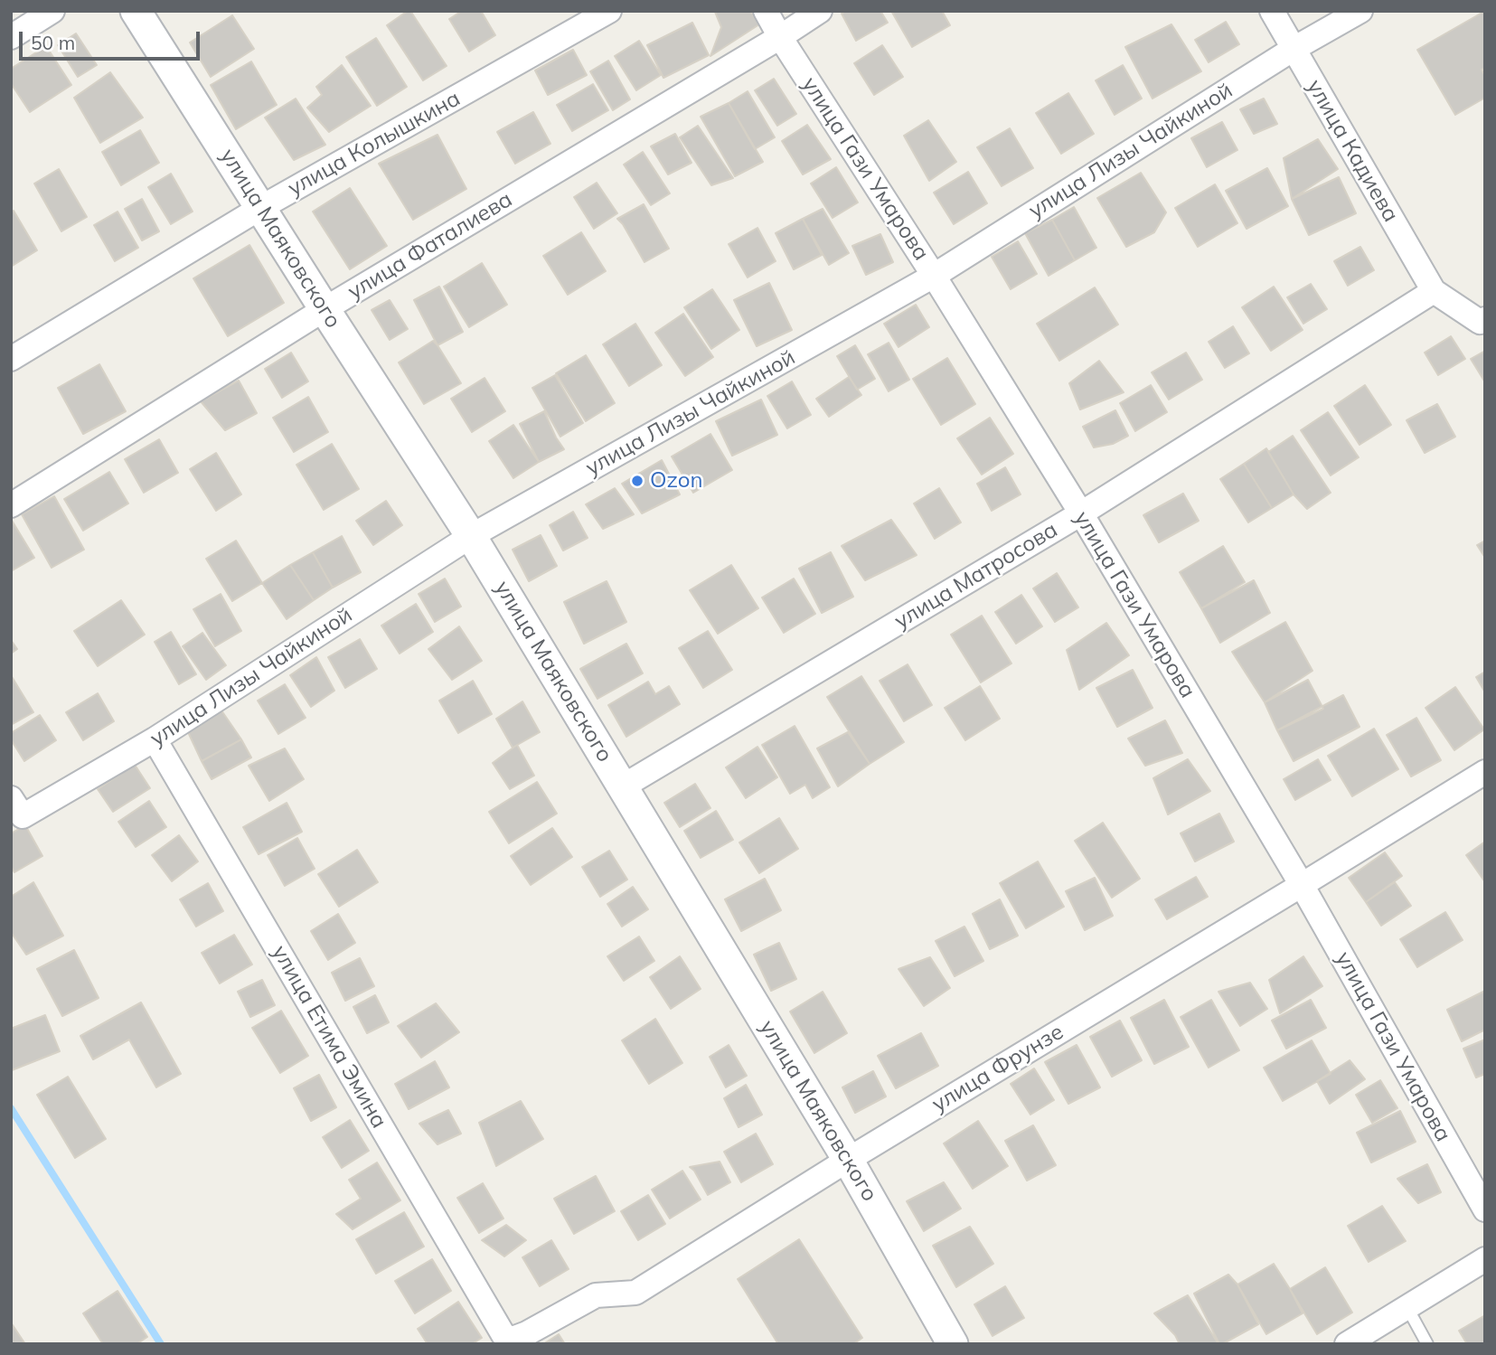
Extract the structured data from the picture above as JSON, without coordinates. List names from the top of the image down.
{
  "streets": {
    "street": [
      "улица Колышкина",
      "улица Лизы Чайкиной",
      "улица Кадиева",
      "улица Гази Умарова",
      "улица Маяковского",
      "улица Фаталиева",
      "улица Матросова",
      "улица Етима Эмина",
      "улица Фрунзе"
    ]
  },
  "crossings": [
    ["улица Колышкина", "улица Маяковского"],
    ["улица Лизы Чайкиной", "улица Кадиева"],
    ["улица Лизы Чайкиной", "улица Гази Умарова"],
    ["улица Лизы Чайкиной", "улица Маяковского"],
    ["улица Лизы Чайкиной", "улица Етима Эмина"],
    ["улица Кадиева", "улица Матросова"],
    ["улица Гази Умарова", "улица Фаталиева"],
    ["улица Гази Умарова", "улица Матросова"],
    ["улица Гази Умарова", "улица Фрунзе"],
    ["улица Маяковского", "улица Фаталиева"],
    ["улица Маяковского", "улица Матросова"],
    ["улица Маяковского", "улица Фрунзе"],
    ["улица Етима Эмина", "улица Фрунзе"]
  ],
  "places": ["Ozon"],
  "scale_bar": "50 m"
}
